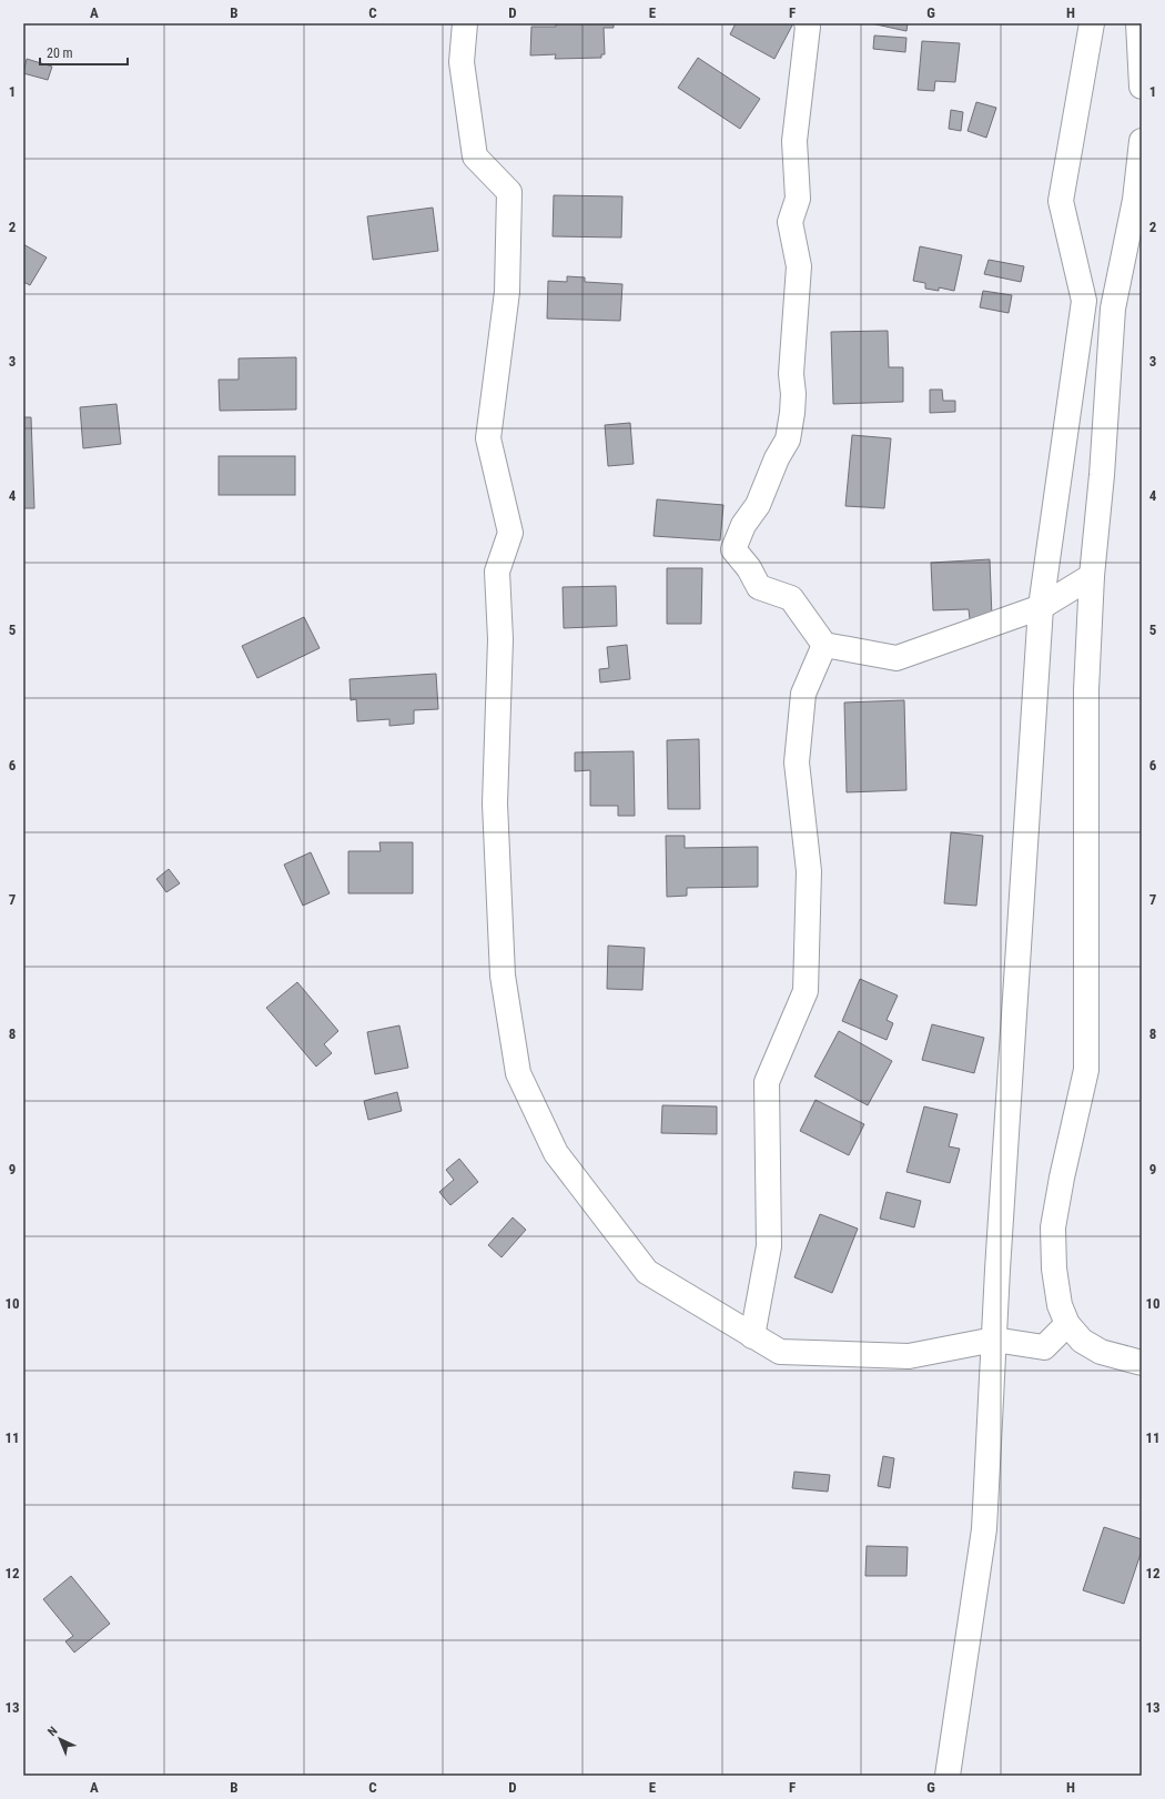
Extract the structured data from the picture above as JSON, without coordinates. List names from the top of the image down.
{
  "scale_bar": "20 m",
  "north": "top left",
  "grid": {
    "columns": [
      "A",
      "B",
      "C",
      "D",
      "E",
      "F",
      "G",
      "H"
    ],
    "rows": [
      "1",
      "2",
      "3",
      "4",
      "5",
      "6",
      "7",
      "8",
      "9",
      "10",
      "11",
      "12",
      "13"
    ]
  }
}
